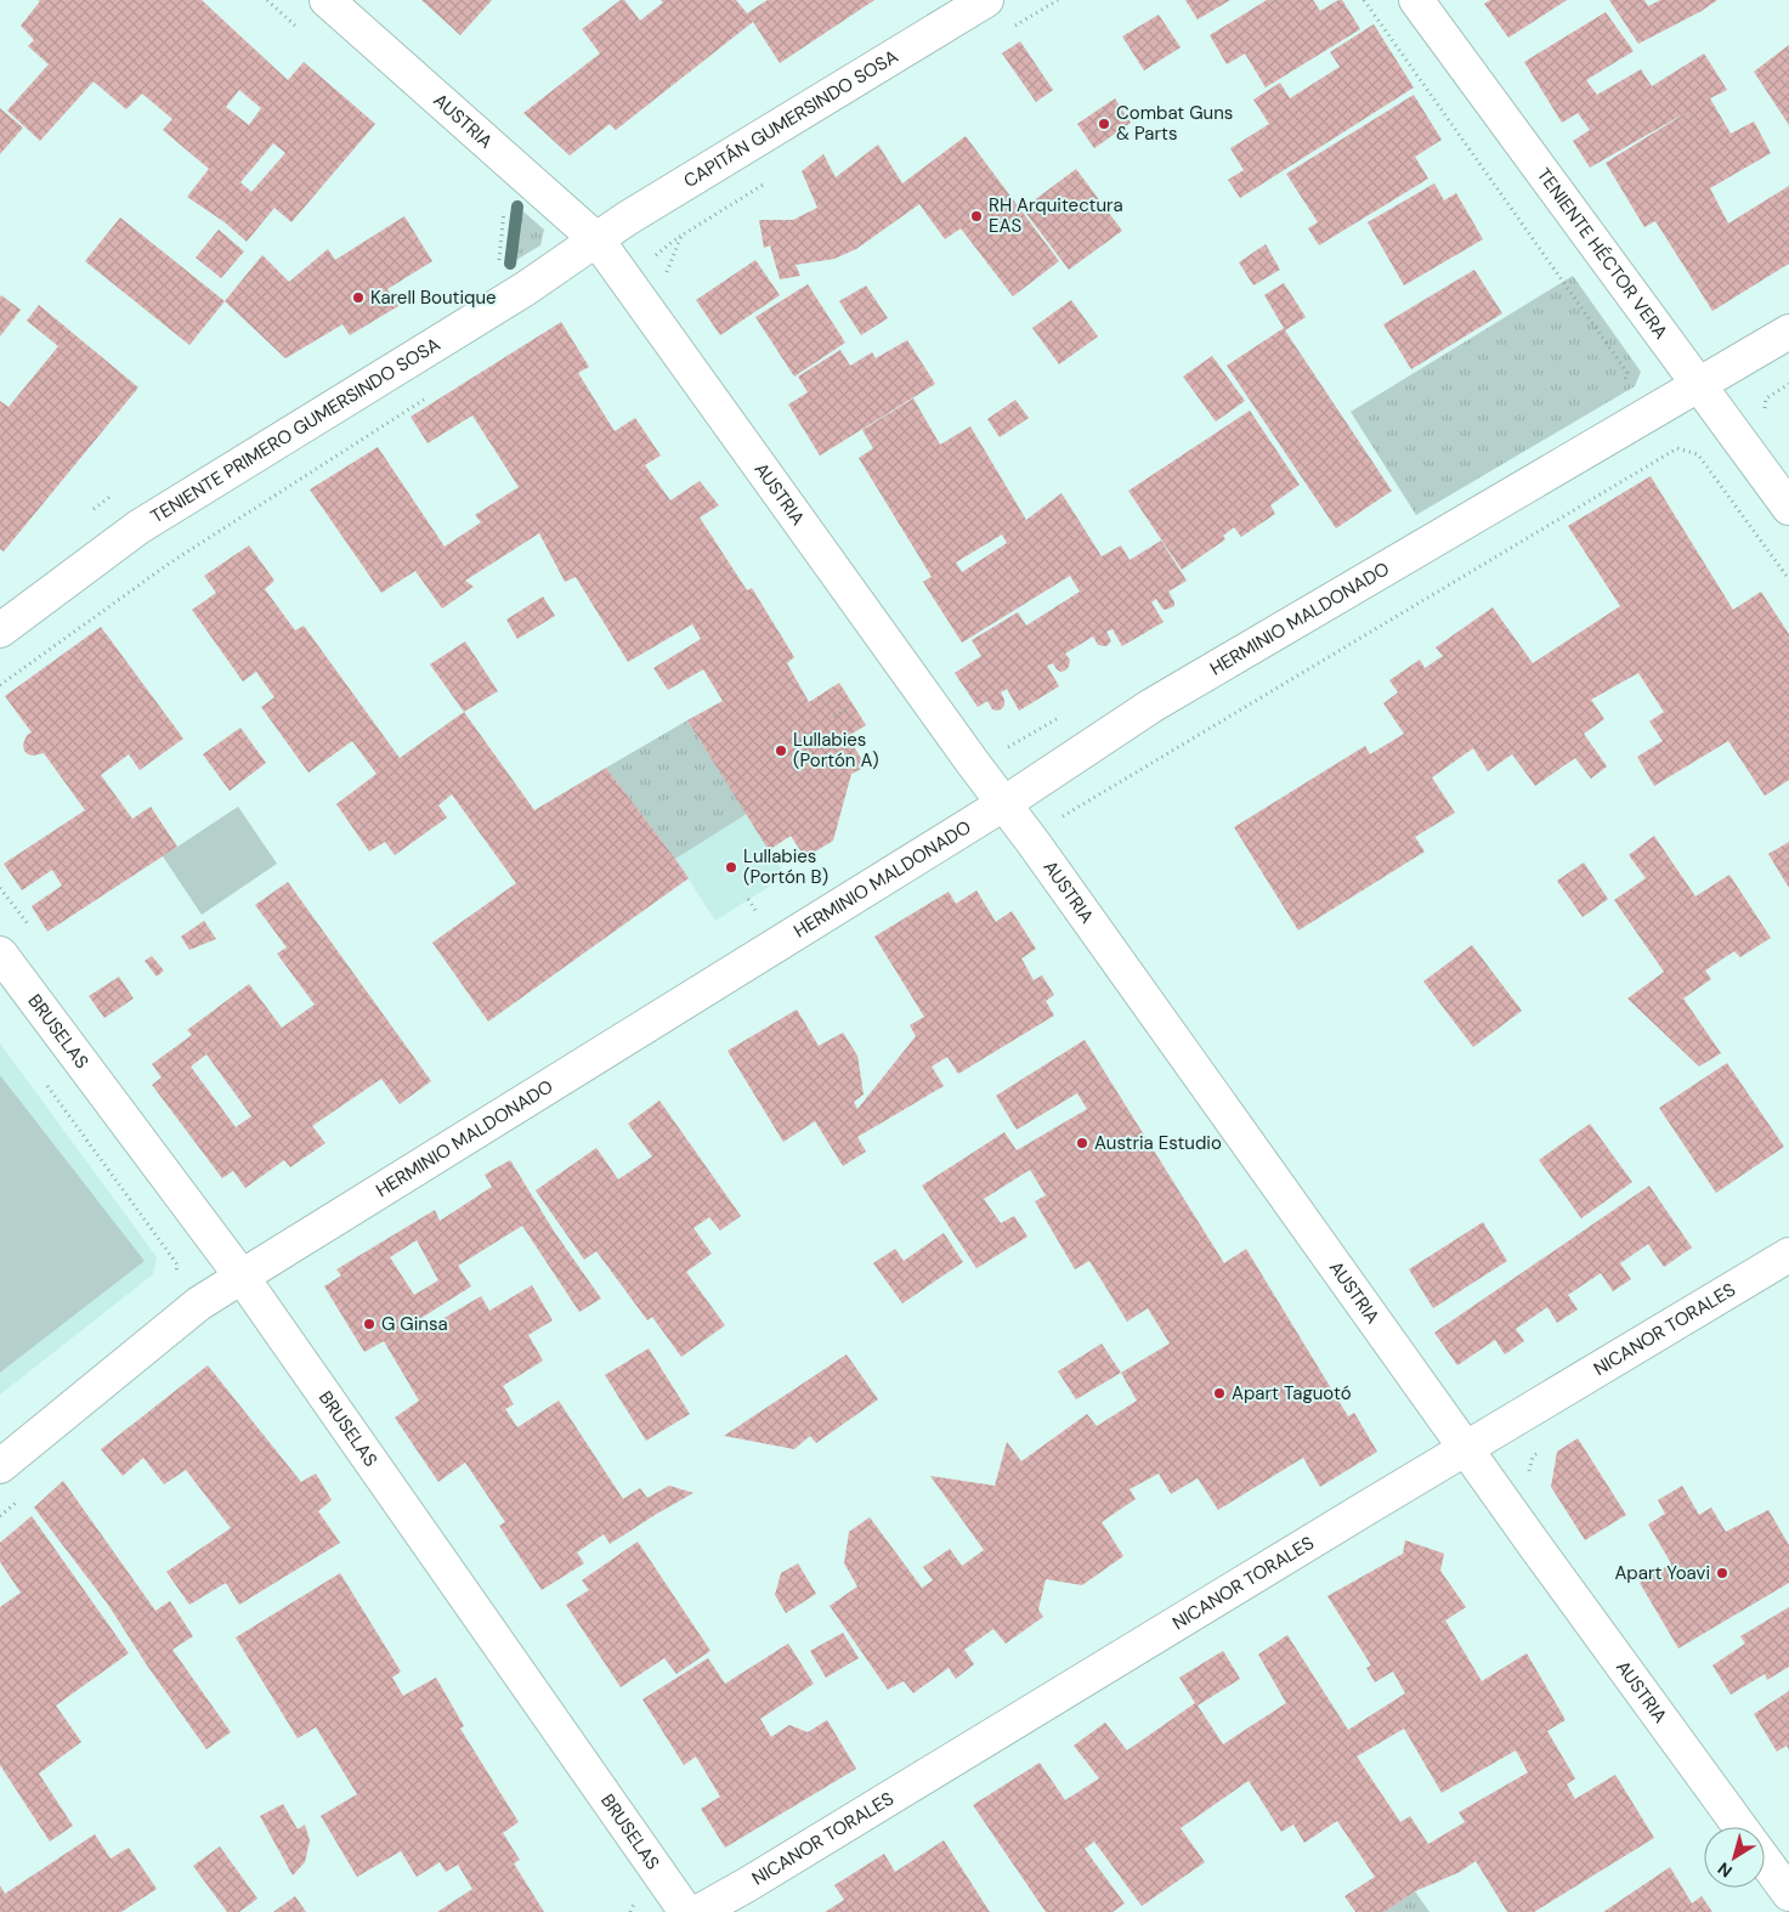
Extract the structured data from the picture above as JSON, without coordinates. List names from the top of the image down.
{
  "streets": {
    "street": [
      "CAPITÁN GUMERSINDO SOSA",
      "AUSTRIA",
      "TENIENTE HÉCTOR VERA",
      "TENIENTE PRIMERO GUMERSINDO SOSA",
      "HERMINIO MALDONADO",
      "BRUSELAS",
      "NICANOR TORALES"
    ]
  },
  "crossings": [
    ["CAPITÁN GUMERSINDO SOSA", "AUSTRIA"],
    ["CAPITÁN GUMERSINDO SOSA", "TENIENTE PRIMERO GUMERSINDO SOSA"],
    ["AUSTRIA", "TENIENTE PRIMERO GUMERSINDO SOSA"],
    ["AUSTRIA", "HERMINIO MALDONADO"],
    ["AUSTRIA", "NICANOR TORALES"],
    ["TENIENTE HÉCTOR VERA", "HERMINIO MALDONADO"],
    ["HERMINIO MALDONADO", "BRUSELAS"]
  ],
  "places": [
    "Combat Guns & Parts",
    "RH Arquitectura EAS",
    "Karell Boutique",
    "Lullabies (Portón A)",
    "Lullabies (Portón B)",
    "Austria Estudio",
    "G Ginsa",
    "Apart Taguotó",
    "Apart Yoavi"
  ],
  "north": "bottom left"
}
